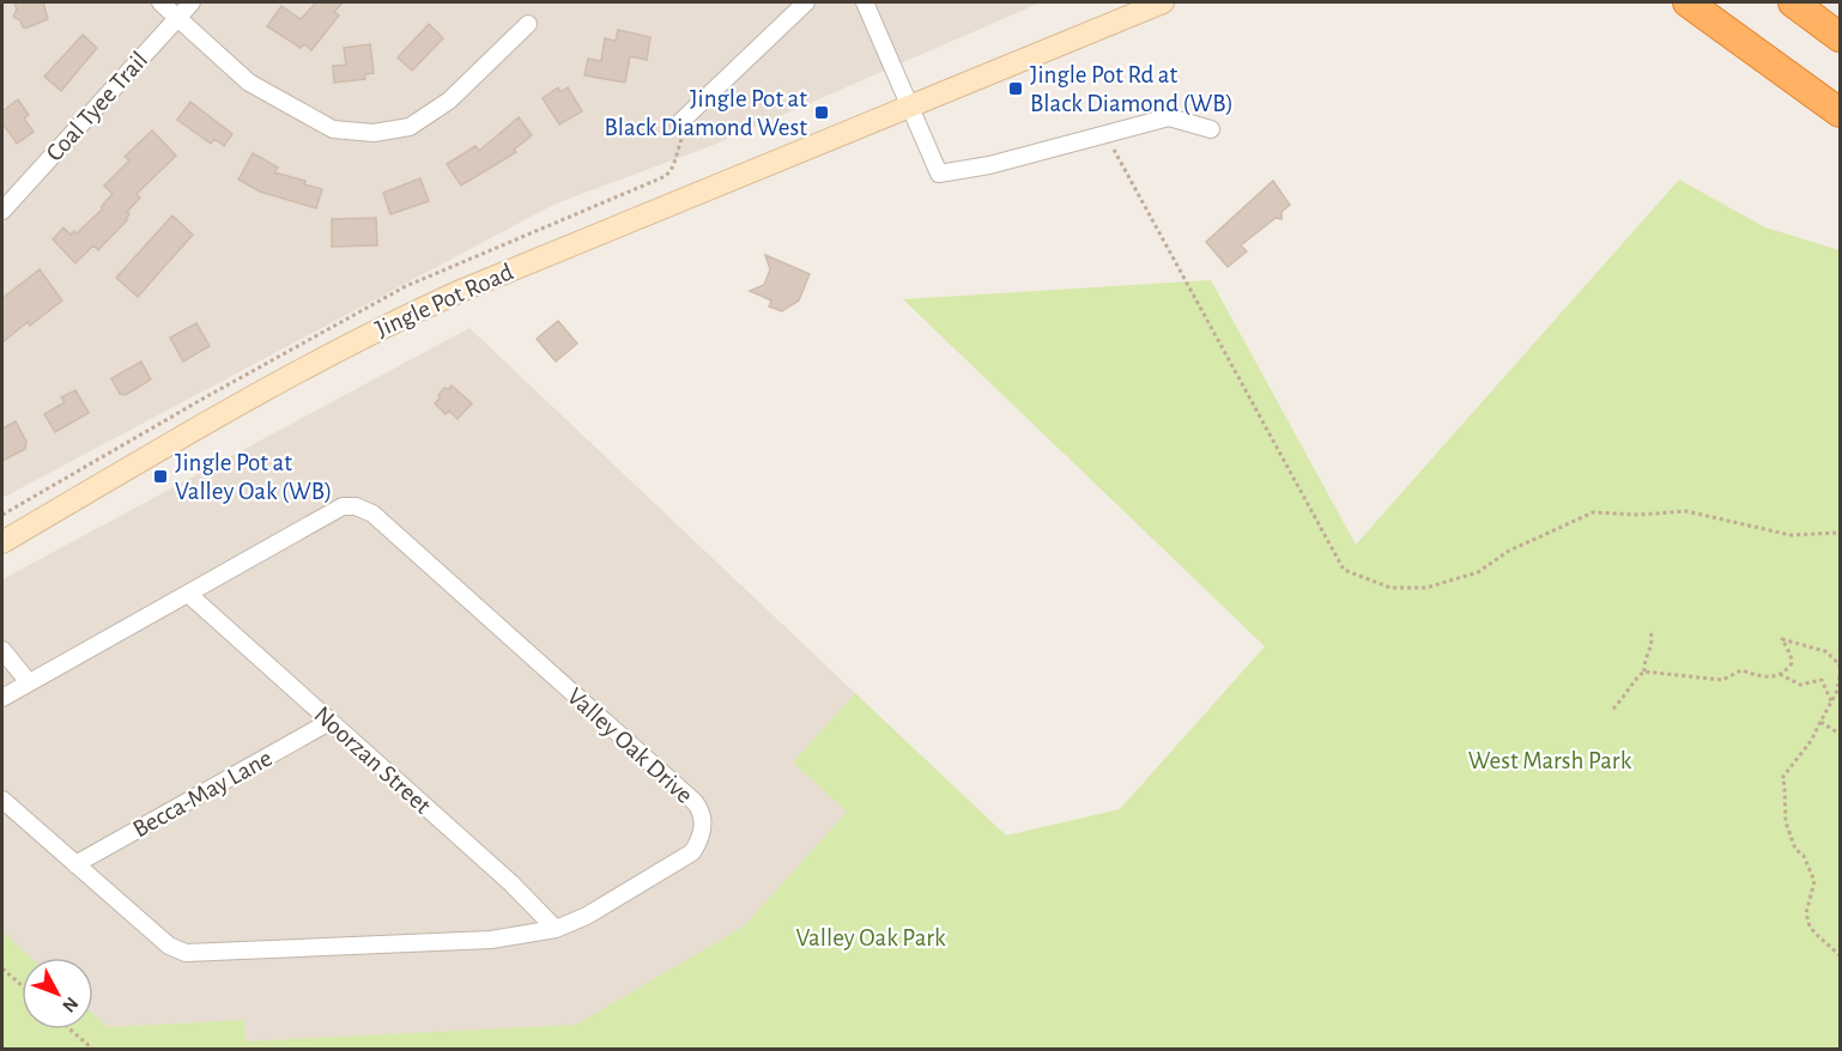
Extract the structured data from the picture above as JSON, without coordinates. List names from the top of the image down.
{
  "streets": {
    "main road": ["Jingle Pot Road"],
    "street": [
      "Coal Tyee Trail",
      "Valley Oak Drive",
      "Noorzan Street",
      "Becca-May Lane"
    ]
  },
  "crossings": [
    ["Valley Oak Drive", "Noorzan Street"],
    ["Valley Oak Drive", "Becca-May Lane"],
    ["Noorzan Street", "Becca-May Lane"]
  ],
  "parks": ["West Marsh Park", "Valley Oak Park"],
  "places": {
    "transit": ["Jingle Pot Rd at Black Diamond (WB)", "Jingle Pot at Black Diamond West", "Jingle Pot at Valley Oak (WB)"]
  },
  "north": "bottom right"
}
